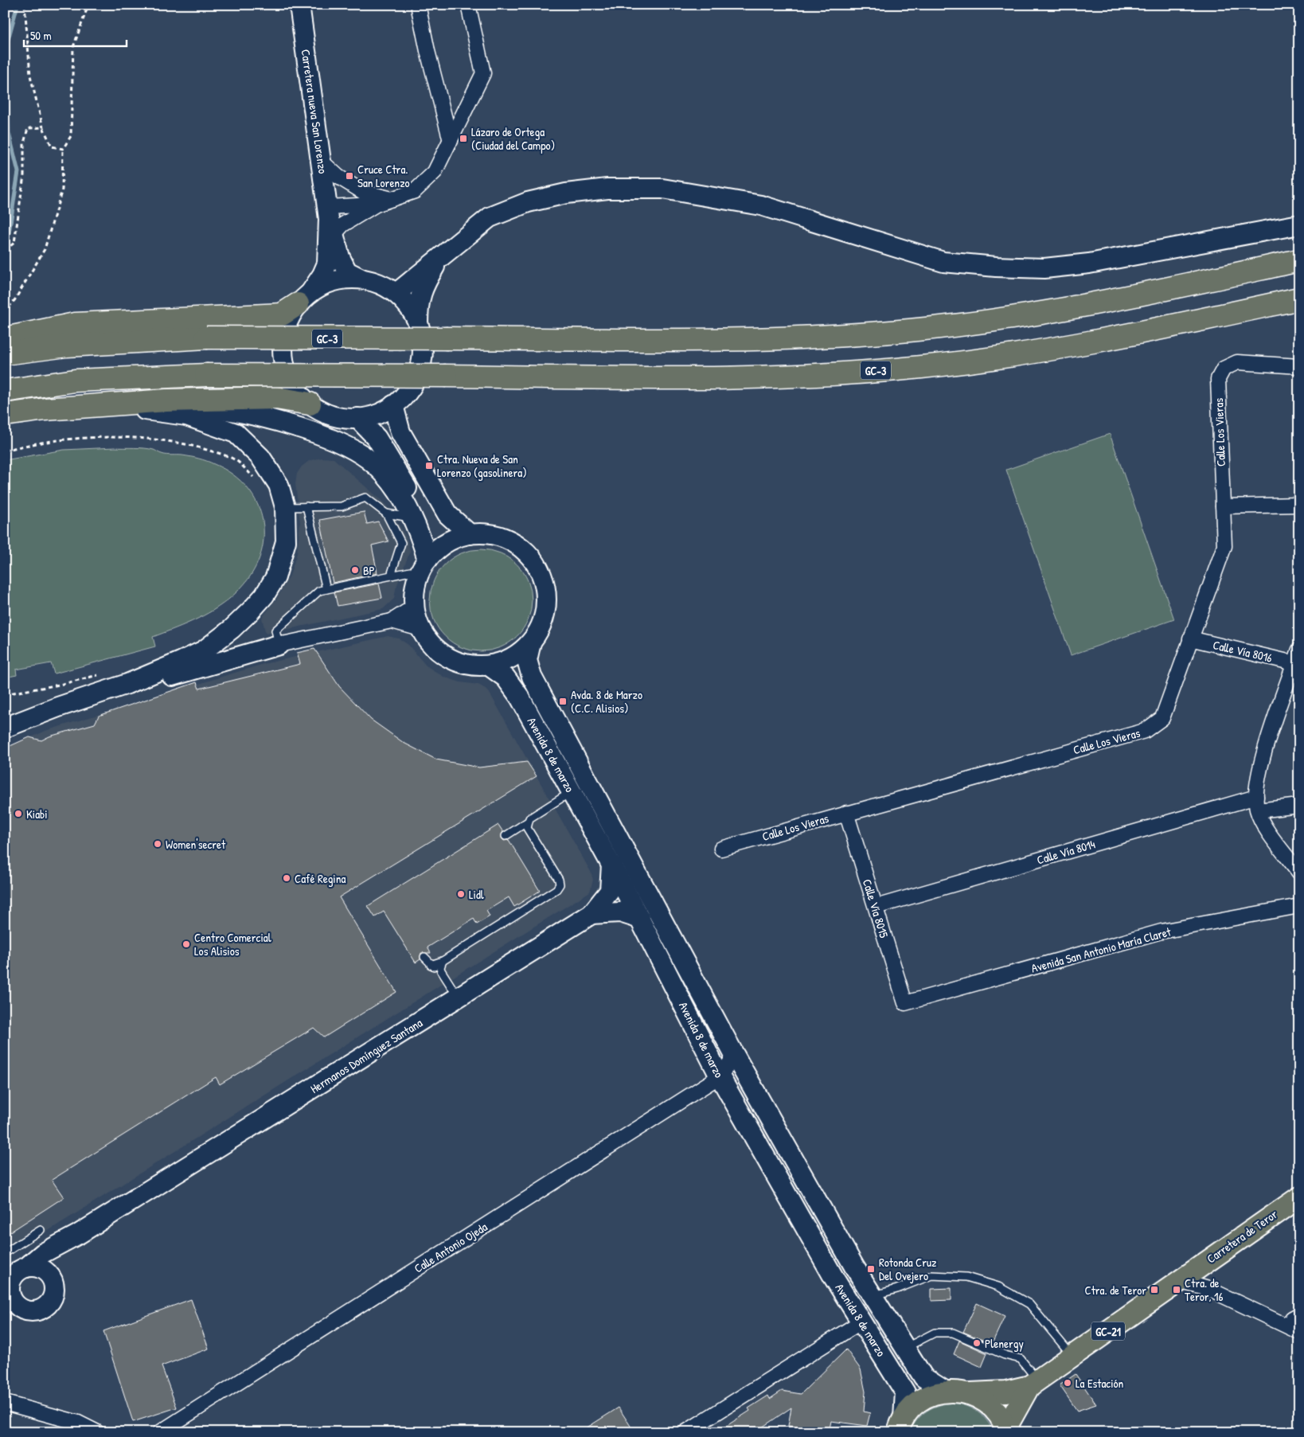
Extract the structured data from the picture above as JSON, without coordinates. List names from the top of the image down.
{
  "streets": {
    "highway": ["GC-3"],
    "main road": ["Carretera de Teror", "GC-21"],
    "street": [
      "Carretera nueva San Lorenzo",
      "Calle Los Vieras",
      "Calle Vía 8016",
      "Avenida 8 de marzo",
      "Calle Vía 8014",
      "Calle Vía 8015",
      "Avenida San Antonio María Claret",
      "Hermanos Domínguez Santana",
      "Calle Antonio Ojeda"
    ]
  },
  "crossings": [
    ["Calle Los Vieras", "Calle Vía 8016"],
    ["Calle Los Vieras", "Calle Vía 8015"],
    ["Avenida 8 de marzo", "Hermanos Domínguez Santana"],
    ["Avenida 8 de marzo", "Carretera de Teror"],
    ["Avenida 8 de marzo", "Calle Antonio Ojeda"],
    ["Calle Vía 8014", "Calle Vía 8015"],
    ["Calle Vía 8015", "Avenida San Antonio María Claret"]
  ],
  "places": {
    "transit": [
      "Lázaro de Ortega (Ciudad del Campo)",
      "Cruce Ctra. San Lorenzo",
      "Ctra. Nueva de San Lorenzo (gasolinera)",
      "Avda. 8 de Marzo (C.C. Alisios)",
      "Rotonda Cruz Del Ovejero",
      "Ctra. de Teror",
      "Ctra. de Teror, 16"
    ],
    "other": [
      "BP",
      "Kiabi",
      "Women'secret",
      "Café Regina",
      "Lidl",
      "Centro Comercial Los Alisios",
      "Plenergy",
      "La Estación"
    ]
  },
  "scale_bar": "50 m"
}
